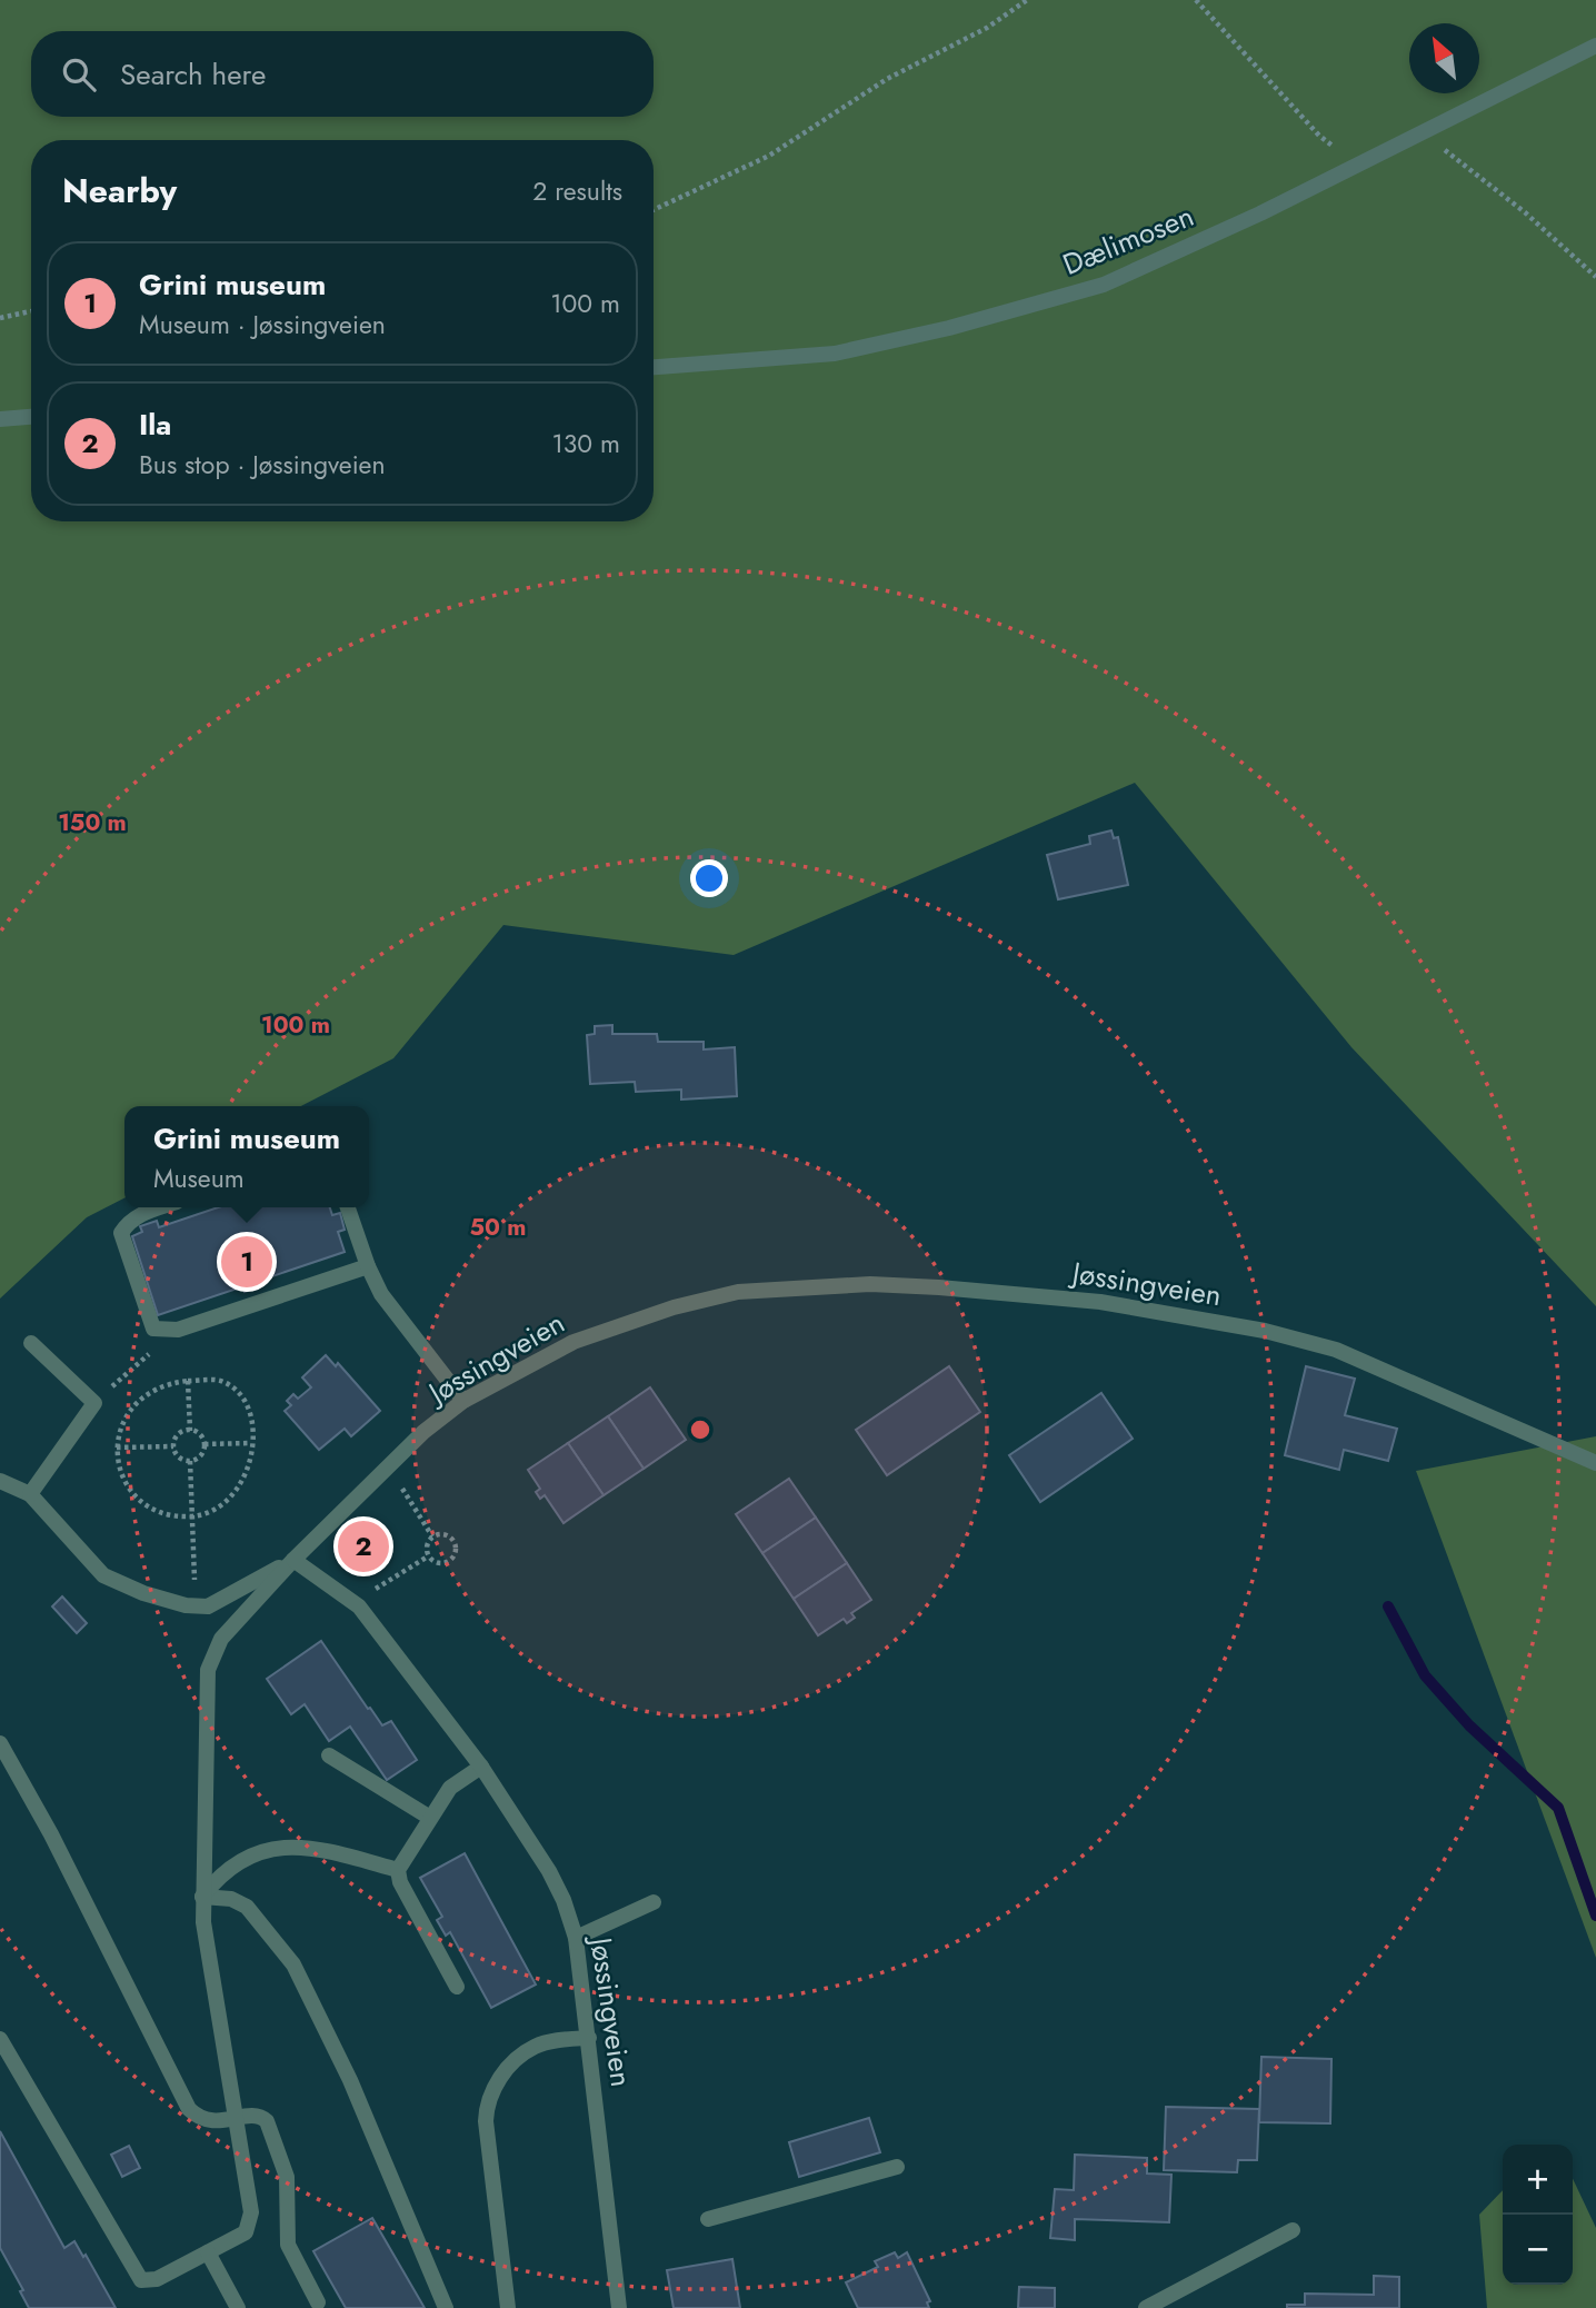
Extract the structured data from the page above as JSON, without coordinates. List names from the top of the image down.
{
  "streets": {
    "street": ["Dælimosen", "Jøssingveien"]
  },
  "north": "top left",
  "page": {
    "search": "Search here",
    "heading": ["Nearby", "2 results"],
    "list": [
      {
        "mark": "1",
        "name": "Grini museum",
        "note": "Museum · Jøssingveien",
        "value": "100 m"
      },
      {
        "mark": "2",
        "name": "Ila",
        "note": "Bus stop · Jøssingveien",
        "value": "130 m"
      }
    ],
    "popup": ["Grini museum", "Museum"],
    "pins": ["1", "2"],
    "map_buttons": ["+", "−"]
  },
  "rings": ["150 m", "100 m", "50 m"]
}
